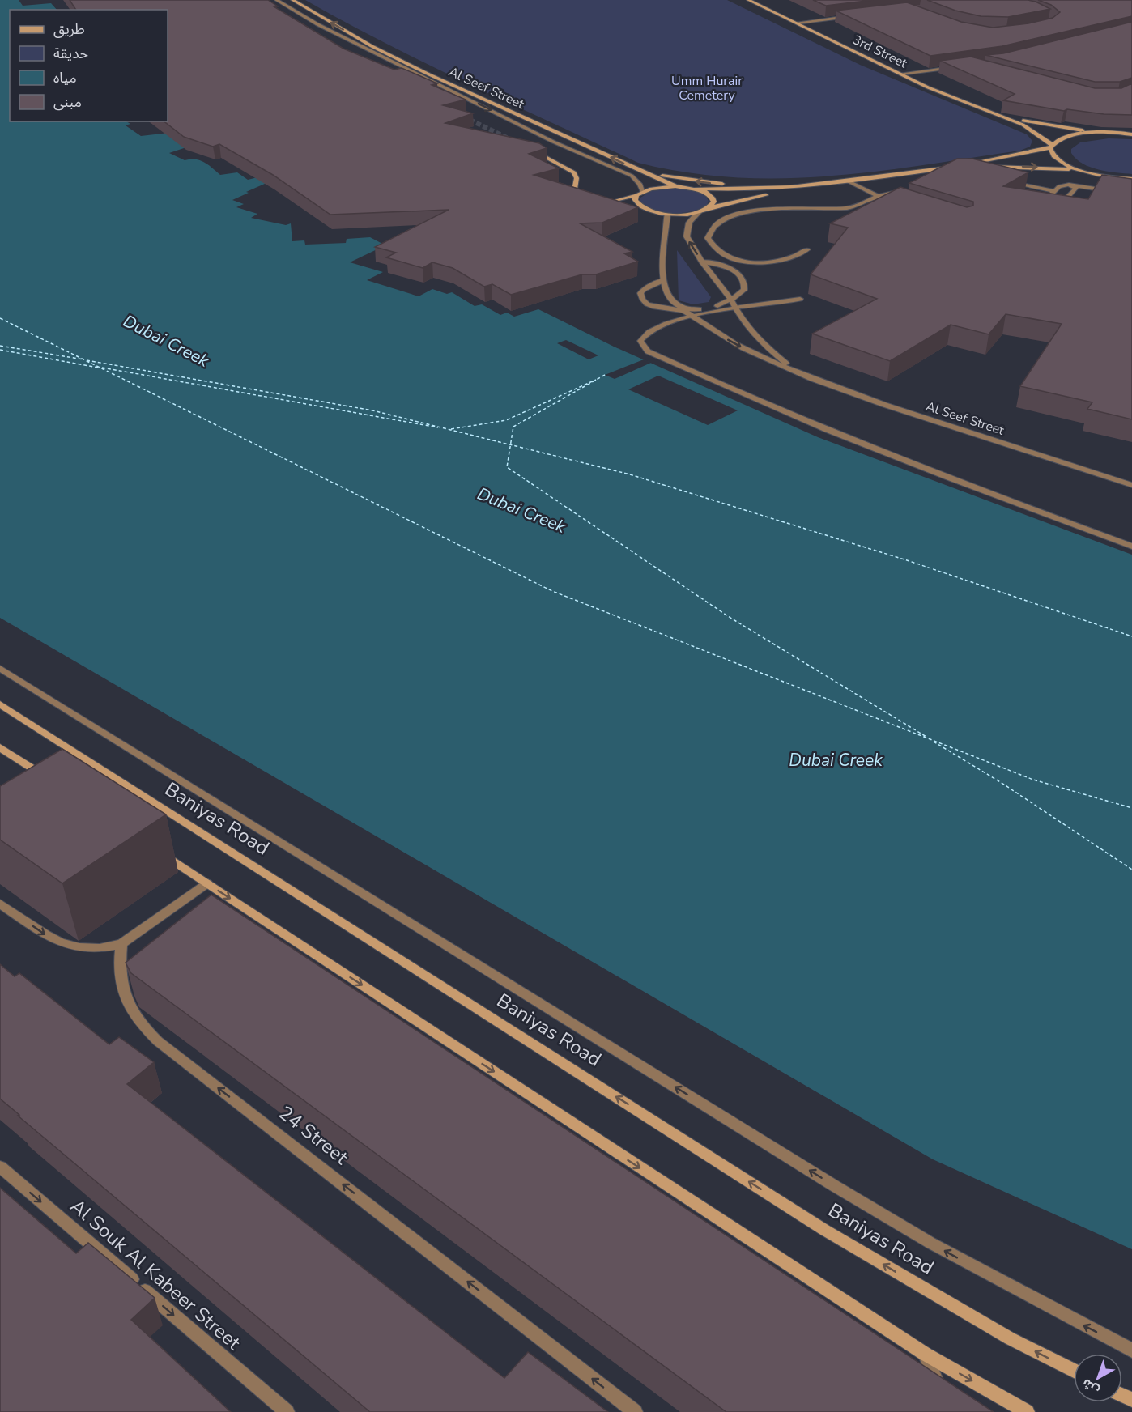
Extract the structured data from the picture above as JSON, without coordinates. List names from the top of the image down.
{
  "streets": {
    "street": [
      "3rd Street",
      "Al Seef Street",
      "Baniyas Road",
      "24 Street",
      "Al Souk Al Kabeer Street"
    ]
  },
  "one_way": ["24 Street", "Al Souk Al Kabeer Street"],
  "water": ["Dubai Creek"],
  "parks": ["Umm Hurair Cemetery"],
  "legend": [
    "طريق",
    "حديقة",
    "مياه",
    "مبنى"
  ],
  "north": "bottom left"
}
